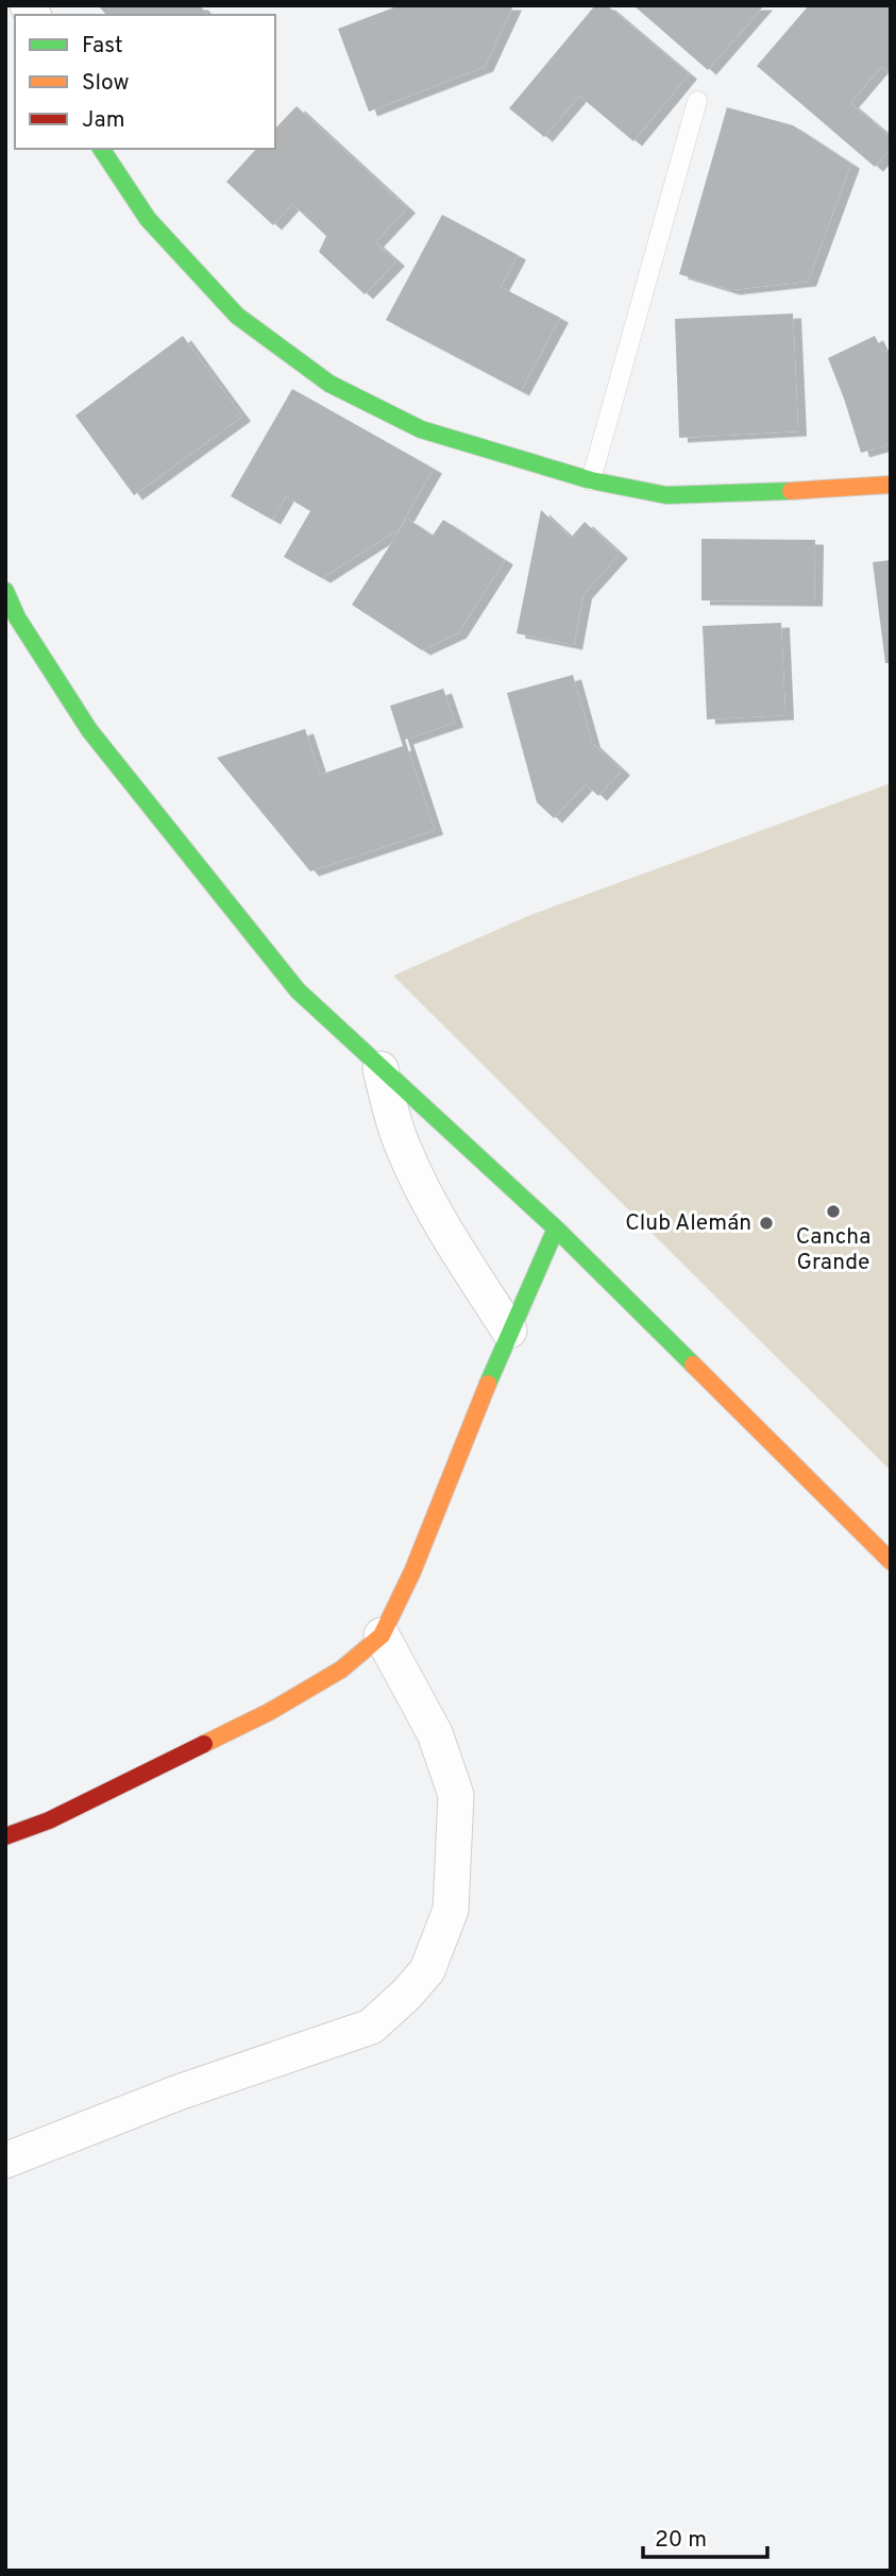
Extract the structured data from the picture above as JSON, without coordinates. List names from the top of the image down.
{
  "places": ["Cancha Grande", "Club Alemán"],
  "legend": ["Fast", "Slow", "Jam"],
  "scale_bar": "20 m"
}
